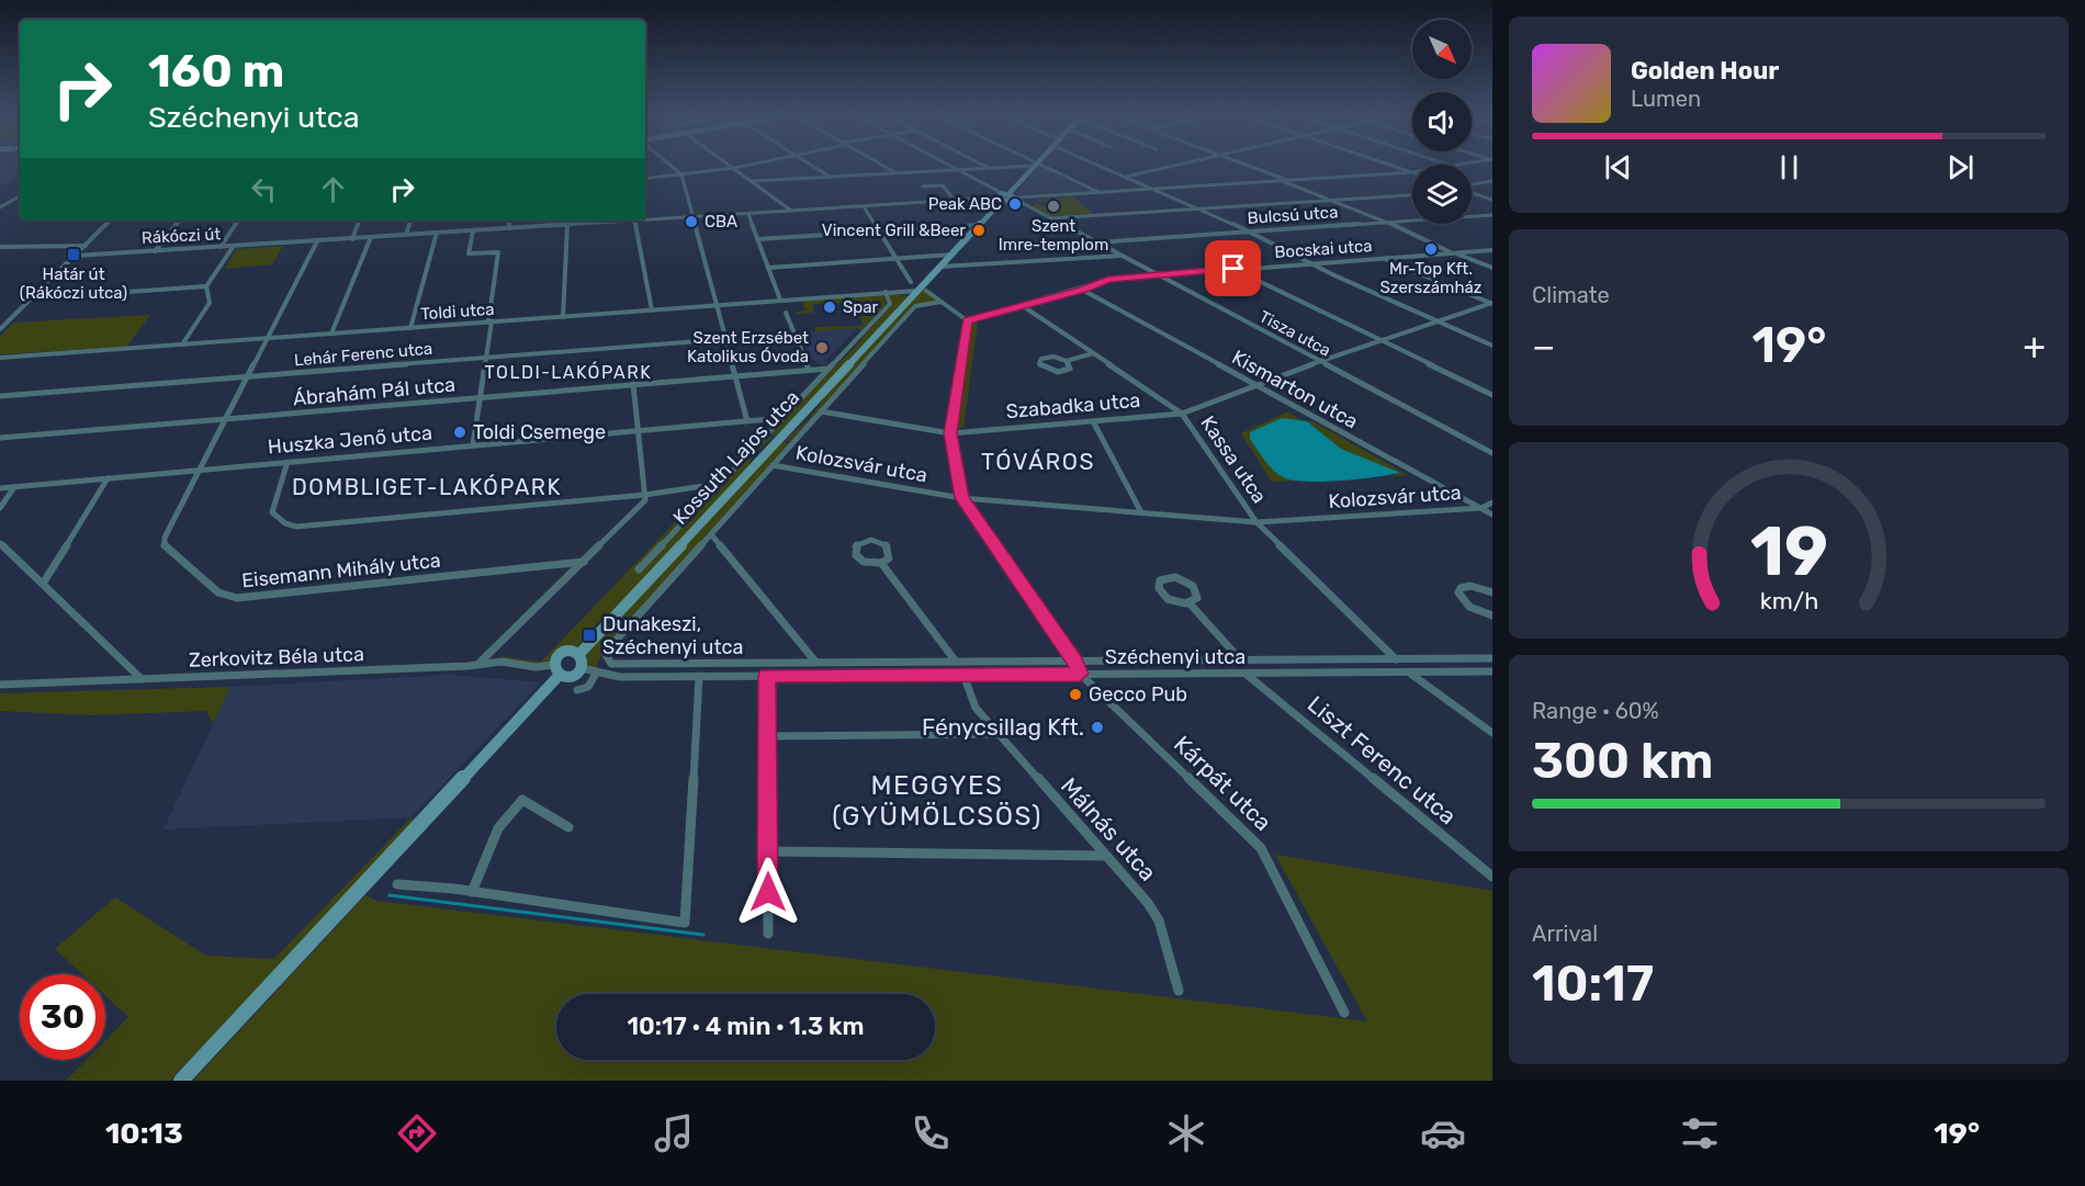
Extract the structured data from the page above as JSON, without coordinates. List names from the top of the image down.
{
  "streets": {
    "street": [
      "Bulcsú utca",
      "Rákóczi út",
      "Bocskai utca",
      "Toldi utca",
      "Tisza utca",
      "Lehár Ferenc utca",
      "Kismarton utca",
      "Ábrahám Pál utca",
      "Szabadka utca",
      "Huszka Jenő utca",
      "Kossuth Lajos utca",
      "Kassa utca",
      "Kolozsvár utca",
      "Eisemann Mihály utca",
      "Zerkovitz Béla utca",
      "Széchenyi utca",
      "Liszt Ferenc utca",
      "Kárpát utca",
      "Málnás utca"
    ]
  },
  "crossings": [
    ["Bulcsú utca", "Tisza utca"],
    ["Rákóczi út", "Kossuth Lajos utca"],
    ["Bocskai utca", "Tisza utca"],
    ["Bocskai utca", "Kismarton utca"],
    ["Bocskai utca", "Kassa utca"],
    ["Toldi utca", "Kossuth Lajos utca"],
    ["Tisza utca", "Szabadka utca"],
    ["Kismarton utca", "Szabadka utca"],
    ["Kismarton utca", "Kolozsvár utca"],
    ["Szabadka utca", "Kossuth Lajos utca"],
    ["Szabadka utca", "Kassa utca"],
    ["Huszka Jenő utca", "Eisemann Mihály utca"],
    ["Kossuth Lajos utca", "Kolozsvár utca"],
    ["Kossuth Lajos utca", "Zerkovitz Béla utca"],
    ["Kossuth Lajos utca", "Széchenyi utca"],
    ["Kassa utca", "Kolozsvár utca"],
    ["Kassa utca", "Széchenyi utca"],
    ["Zerkovitz Béla utca", "Széchenyi utca"],
    ["Széchenyi utca", "Liszt Ferenc utca"],
    ["Széchenyi utca", "Kárpát utca"],
    ["Széchenyi utca", "Málnás utca"]
  ],
  "districts": [
    "TOLDI-LAKÓPARK",
    "TÓVÁROS",
    "DOMBLIGET-LAKÓPARK",
    "MEGGYES (GYÜMÖLCSÖS)"
  ],
  "places": {
    "other": [
      "Peak ABC",
      "Szent Imre-templom",
      "CBA",
      "Vincent Grill &Beer",
      "Mr-Top Kft. Szerszámház",
      "Spar",
      "Szent Erzsébet Katolikus Óvoda",
      "Toldi Csemege",
      "Gecco Pub",
      "Fénycsillag Kft."
    ],
    "transit": ["Határ út (Rákóczi utca)", "Dunakeszi, Széchenyi utca"]
  },
  "north": "bottom right",
  "page": {
    "turn": ["160 m", "Széchenyi utca"],
    "song": ["Golden Hour", "Lumen"],
    "tile": [
      "Climate",
      ["Range · 60%", "300 km"],
      ["Arrival", "10:17"]
    ],
    "heat": ["−", "19°", "+"],
    "limit": "30",
    "trip": "10:17 · 4 min · 1.3 km",
    "tabs": ["10:13", "19°"],
    "gauge": ["19", "km/h"]
  }
}
